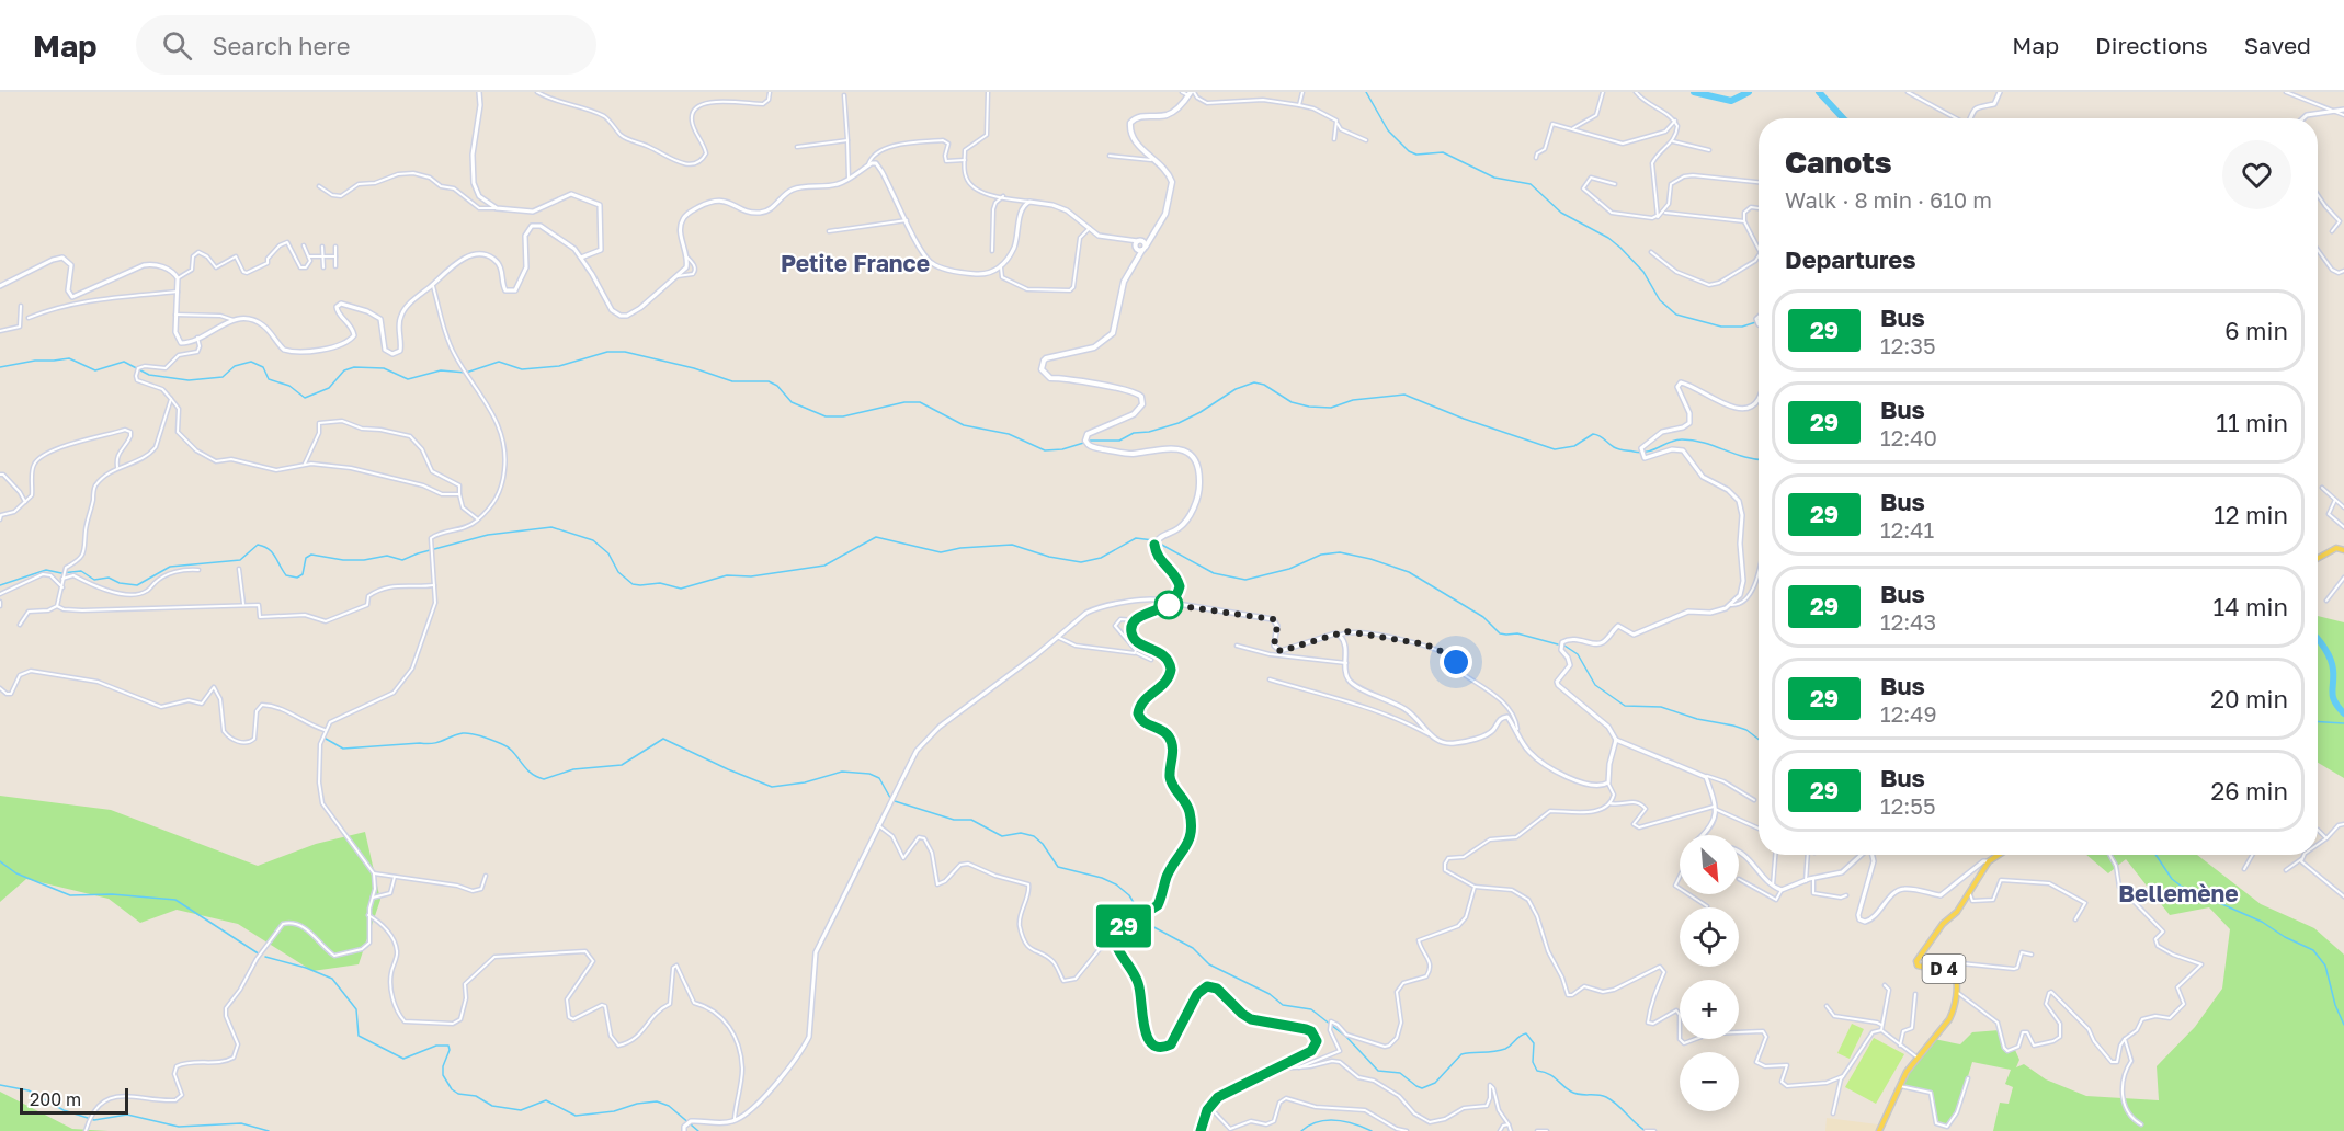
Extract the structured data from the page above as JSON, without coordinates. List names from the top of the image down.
{
  "streets": {
    "main road": ["D 4"]
  },
  "districts": ["Petite France", "Bellemène"],
  "lines": ["bus line 29"],
  "scale_bar": "200 m",
  "north": "bottom right",
  "page": {
    "header": "Map",
    "search": "Search here",
    "nav": ["Map", "Directions", "Saved"],
    "on_map": "29",
    "heading": [
      ["Canots", "Walk · 8 min · 610 m"],
      "Departures"
    ],
    "list": [
      {
        "mark": "29",
        "name": "Bus",
        "note": "12:35",
        "value": "6 min"
      },
      {
        "mark": "29",
        "name": "Bus",
        "note": "12:40",
        "value": "11 min"
      },
      {
        "mark": "29",
        "name": "Bus",
        "note": "12:41",
        "value": "12 min"
      },
      {
        "mark": "29",
        "name": "Bus",
        "note": "12:43",
        "value": "14 min"
      },
      {
        "mark": "29",
        "name": "Bus",
        "note": "12:49",
        "value": "20 min"
      },
      {
        "mark": "29",
        "name": "Bus",
        "note": "12:55",
        "value": "26 min"
      }
    ],
    "map_buttons": ["+", "−"],
    "scale": "200 m"
  }
}
